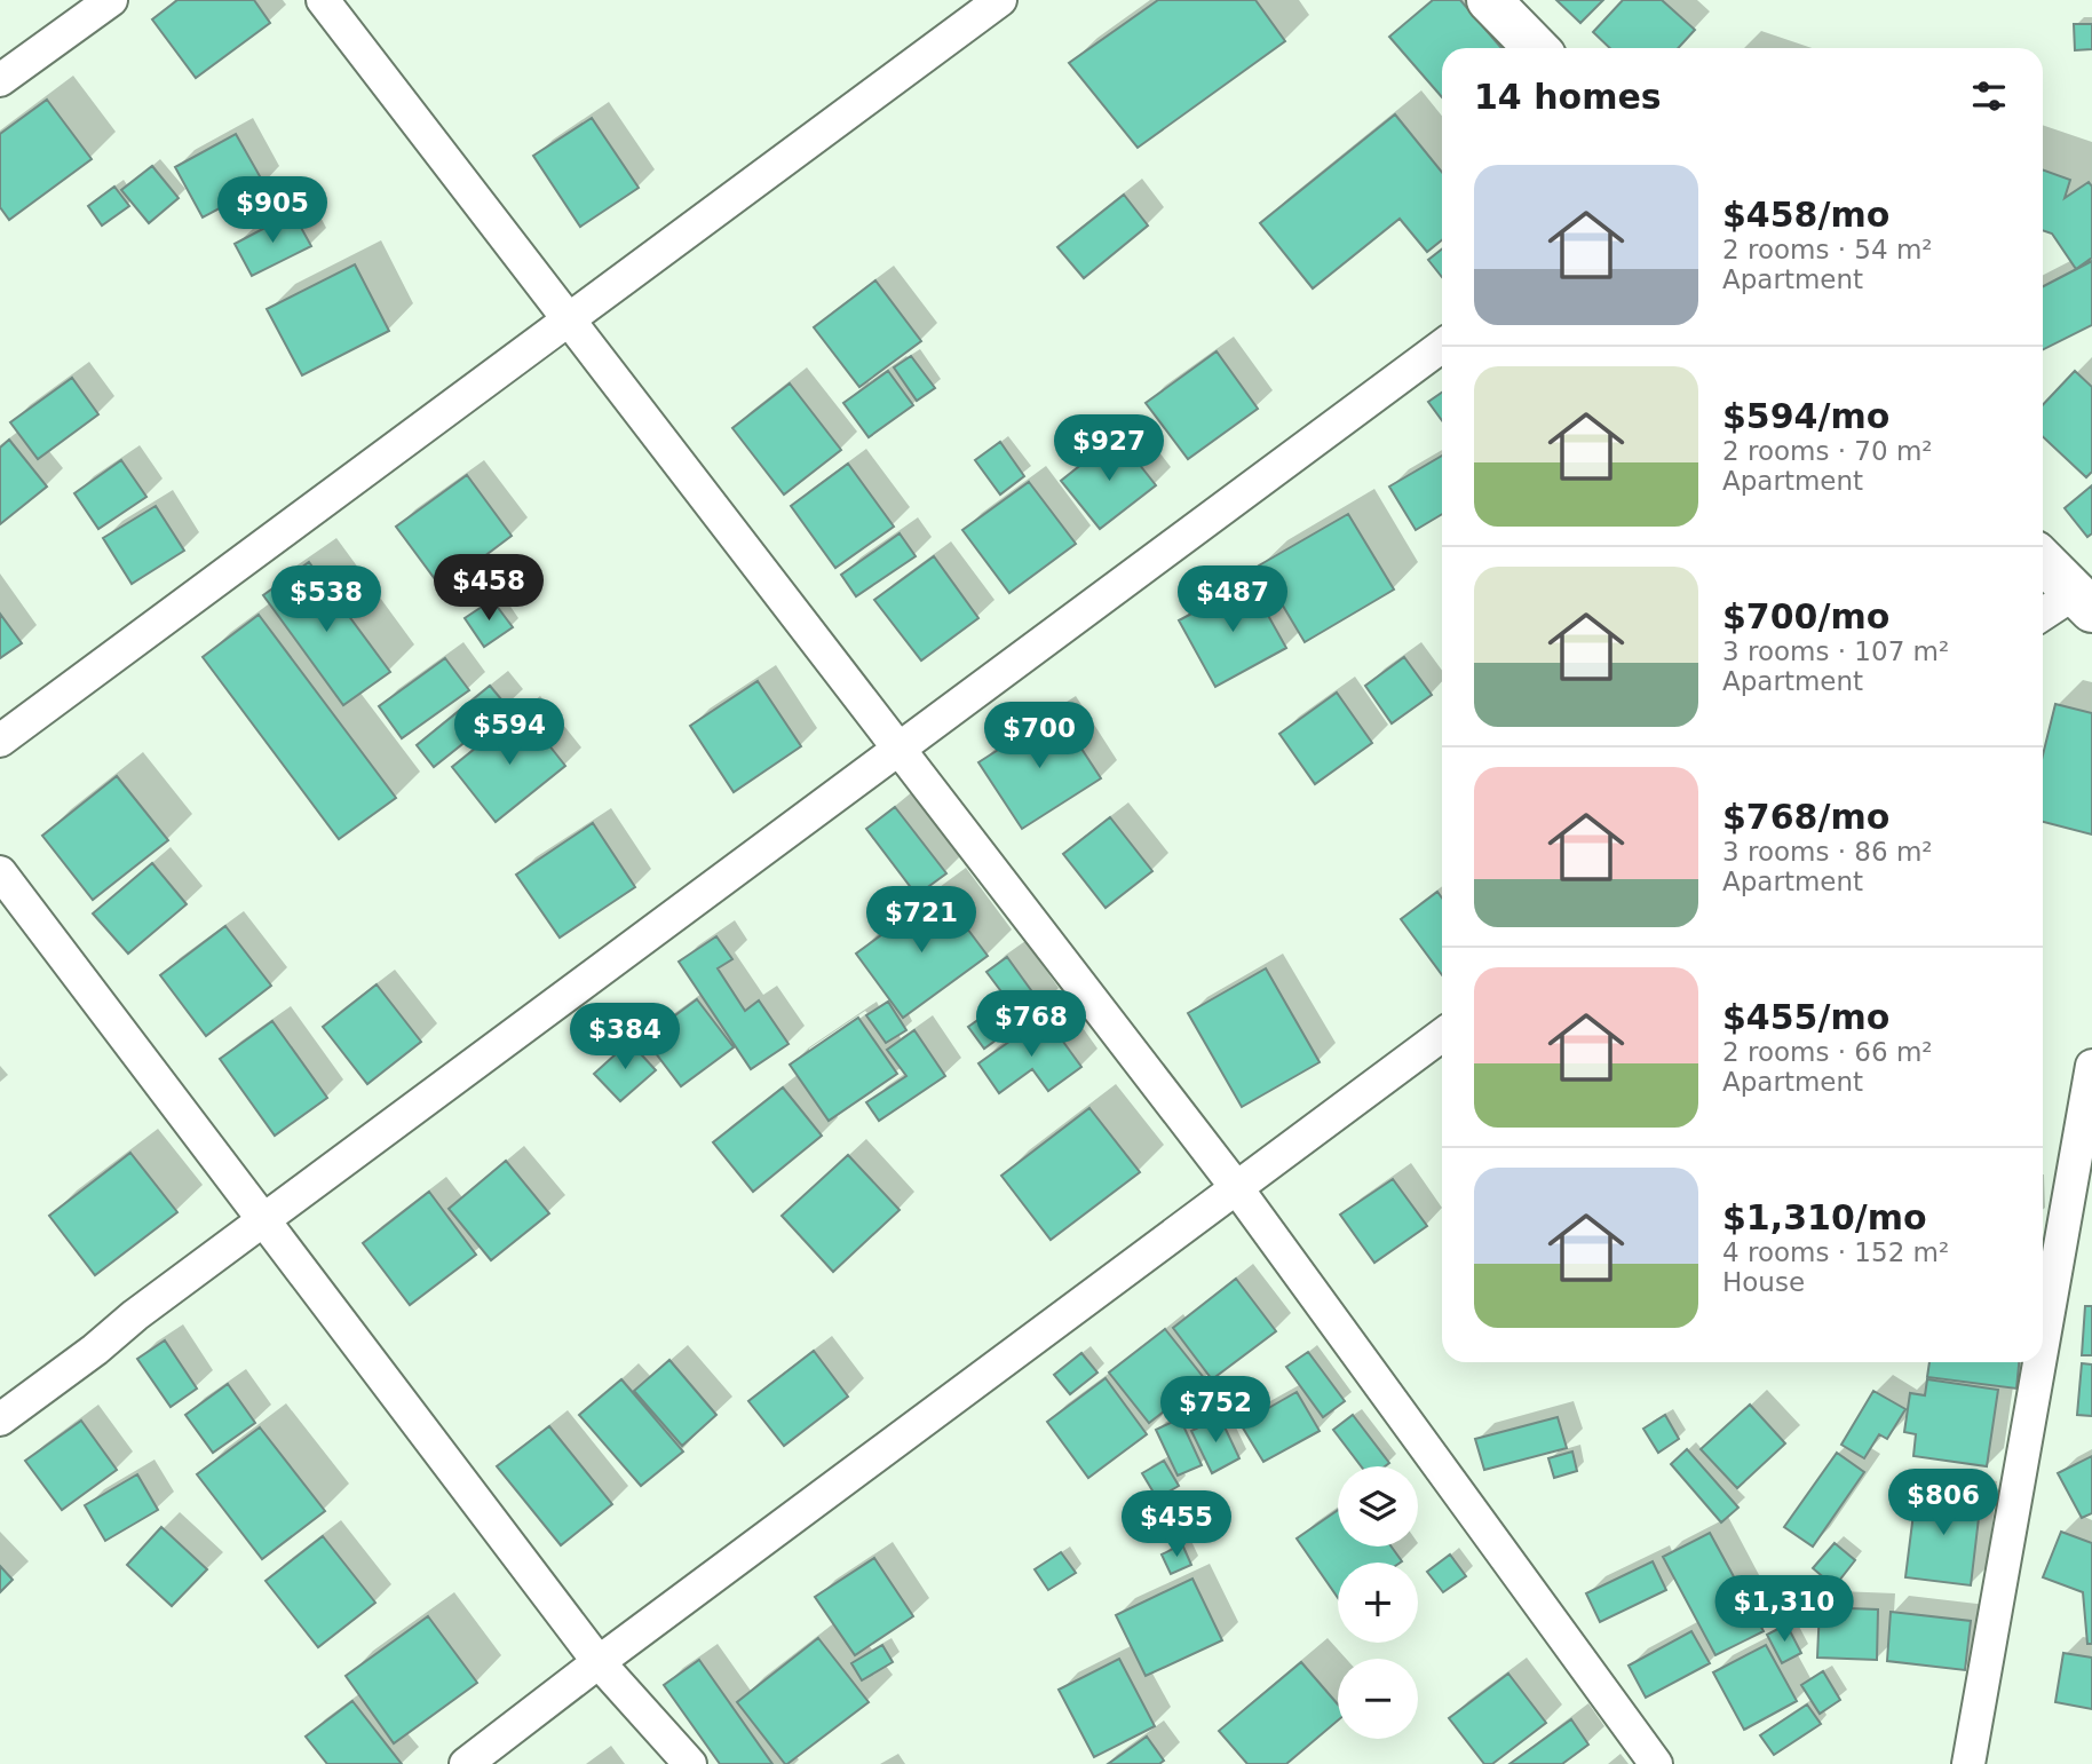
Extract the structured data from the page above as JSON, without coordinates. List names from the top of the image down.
{
  "page": {
    "heading": "14 homes",
    "list": [
      {
        "name": "$458/mo",
        "note": "2 rooms · 54 m² · Apartment"
      },
      {
        "name": "$594/mo",
        "note": "2 rooms · 70 m² · Apartment"
      },
      {
        "name": "$700/mo",
        "note": "3 rooms · 107 m² · Apartment"
      },
      {
        "name": "$768/mo",
        "note": "3 rooms · 86 m² · Apartment"
      },
      {
        "name": "$455/mo",
        "note": "2 rooms · 66 m² · Apartment"
      },
      {
        "name": "$1,310/mo",
        "note": "4 rooms · 152 m² · House"
      }
    ],
    "price": [
      "$905",
      "$927",
      "$458",
      "$538",
      "$487",
      "$594",
      "$700",
      "$721",
      "$768",
      "$384",
      "$752",
      "$806",
      "$455",
      "$1,310"
    ],
    "map_buttons": ["+", "−"]
  }
}
